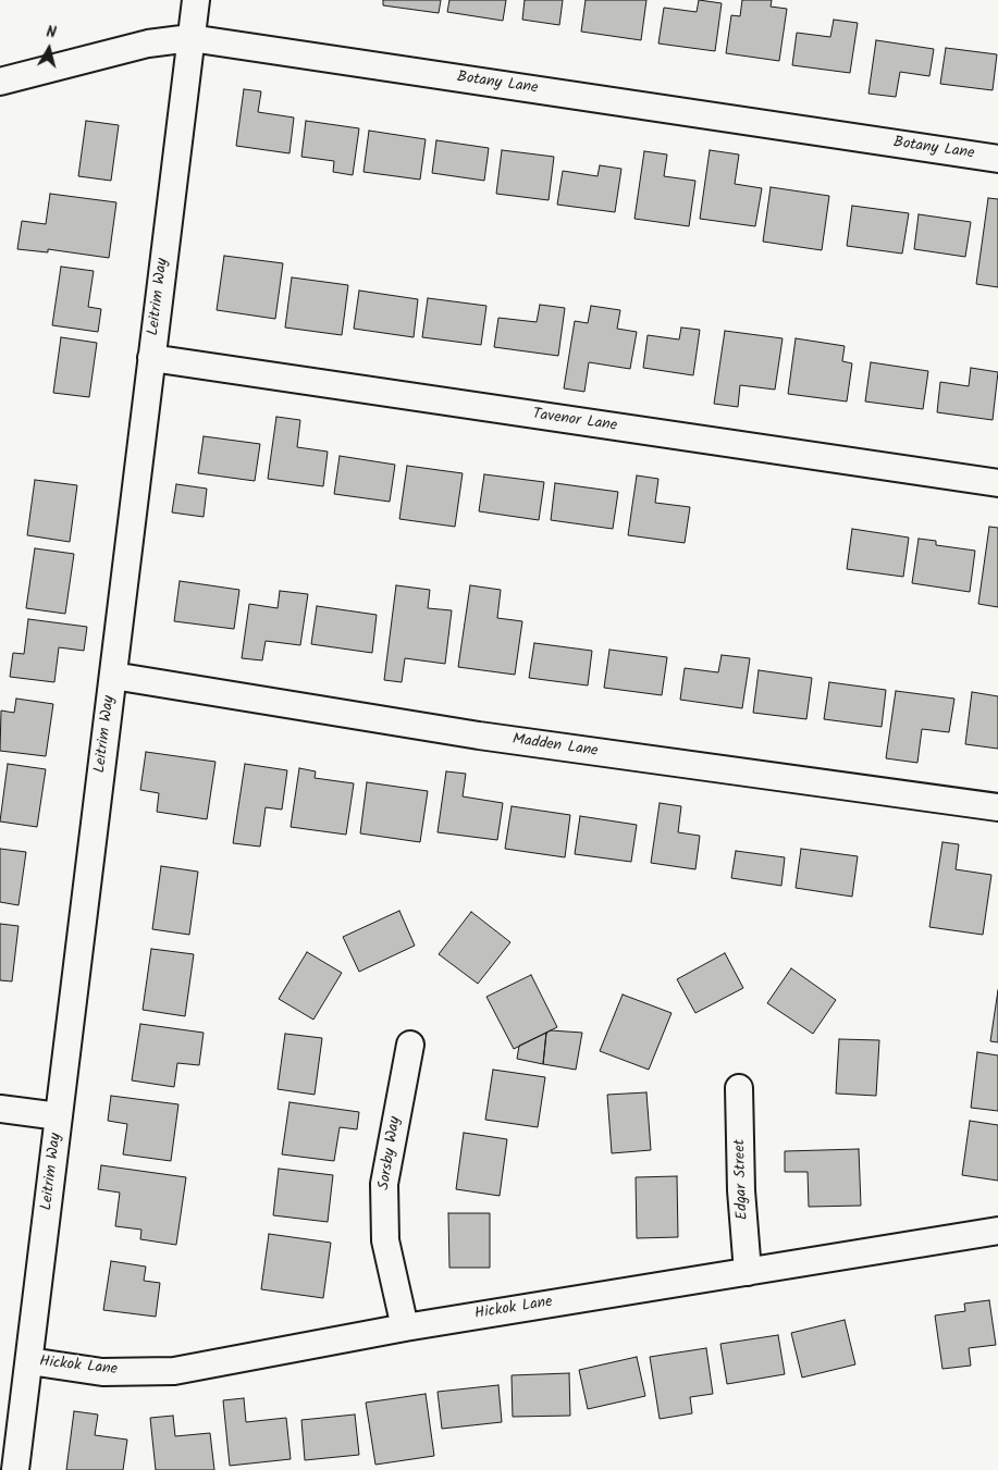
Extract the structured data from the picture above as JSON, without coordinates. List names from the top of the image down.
{
  "streets": {
    "street": [
      "Botany Lane",
      "Leitrim Way",
      "Tavenor Lane",
      "Madden Lane",
      "Sorsby Way",
      "Edgar Street",
      "Hickok Lane"
    ]
  },
  "crossings": [
    ["Botany Lane", "Leitrim Way"],
    ["Leitrim Way", "Tavenor Lane"],
    ["Leitrim Way", "Madden Lane"],
    ["Leitrim Way", "Hickok Lane"],
    ["Sorsby Way", "Hickok Lane"],
    ["Edgar Street", "Hickok Lane"]
  ],
  "north": "top"
}
